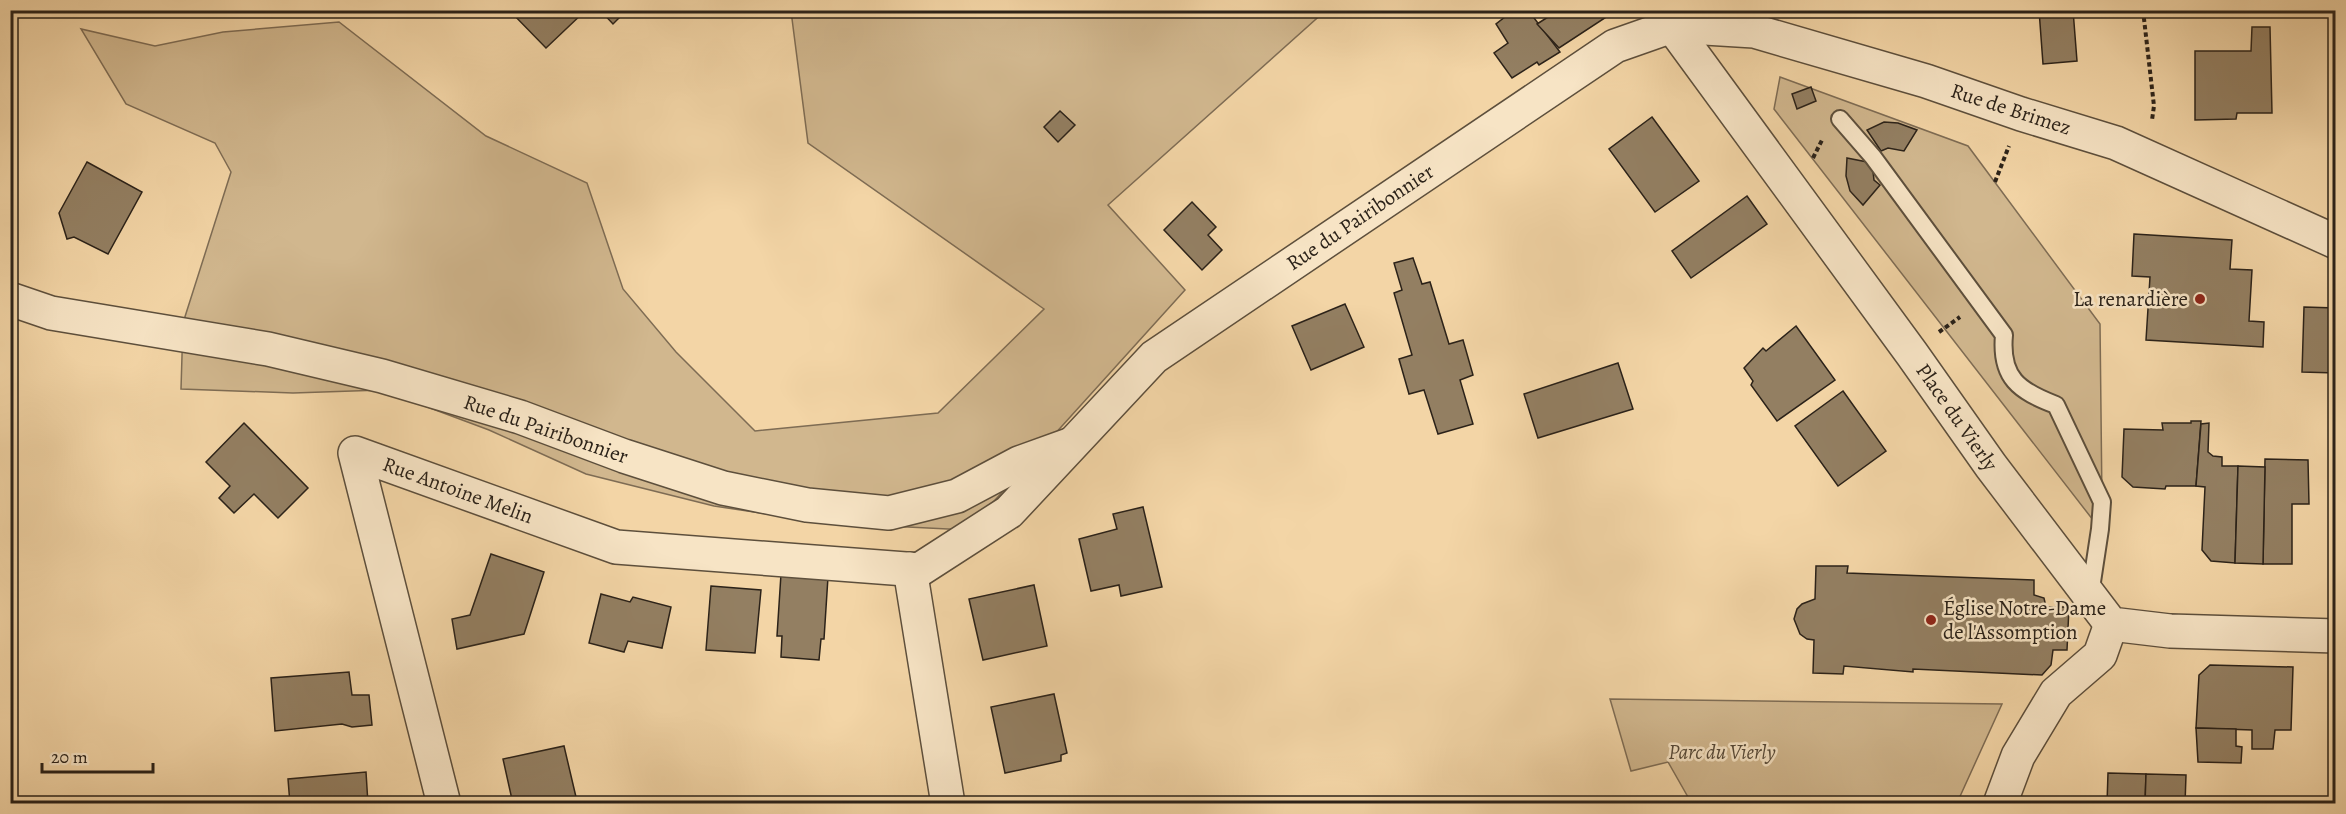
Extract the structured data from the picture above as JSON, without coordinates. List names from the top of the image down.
{
  "streets": {
    "street": [
      "Rue de Brimez",
      "Rue du Pairibonnier",
      "Place du Vierly",
      "Rue Antoine Melin"
    ]
  },
  "crossings": [
    ["Rue de Brimez", "Rue du Pairibonnier"],
    ["Rue de Brimez", "Place du Vierly"],
    ["Rue du Pairibonnier", "Place du Vierly"],
    ["Rue du Pairibonnier", "Rue Antoine Melin"]
  ],
  "parks": ["Parc du Vierly"],
  "places": ["La renardière", "Église Notre-Dame de l'Assomption"],
  "scale_bar": "20 m"
}
